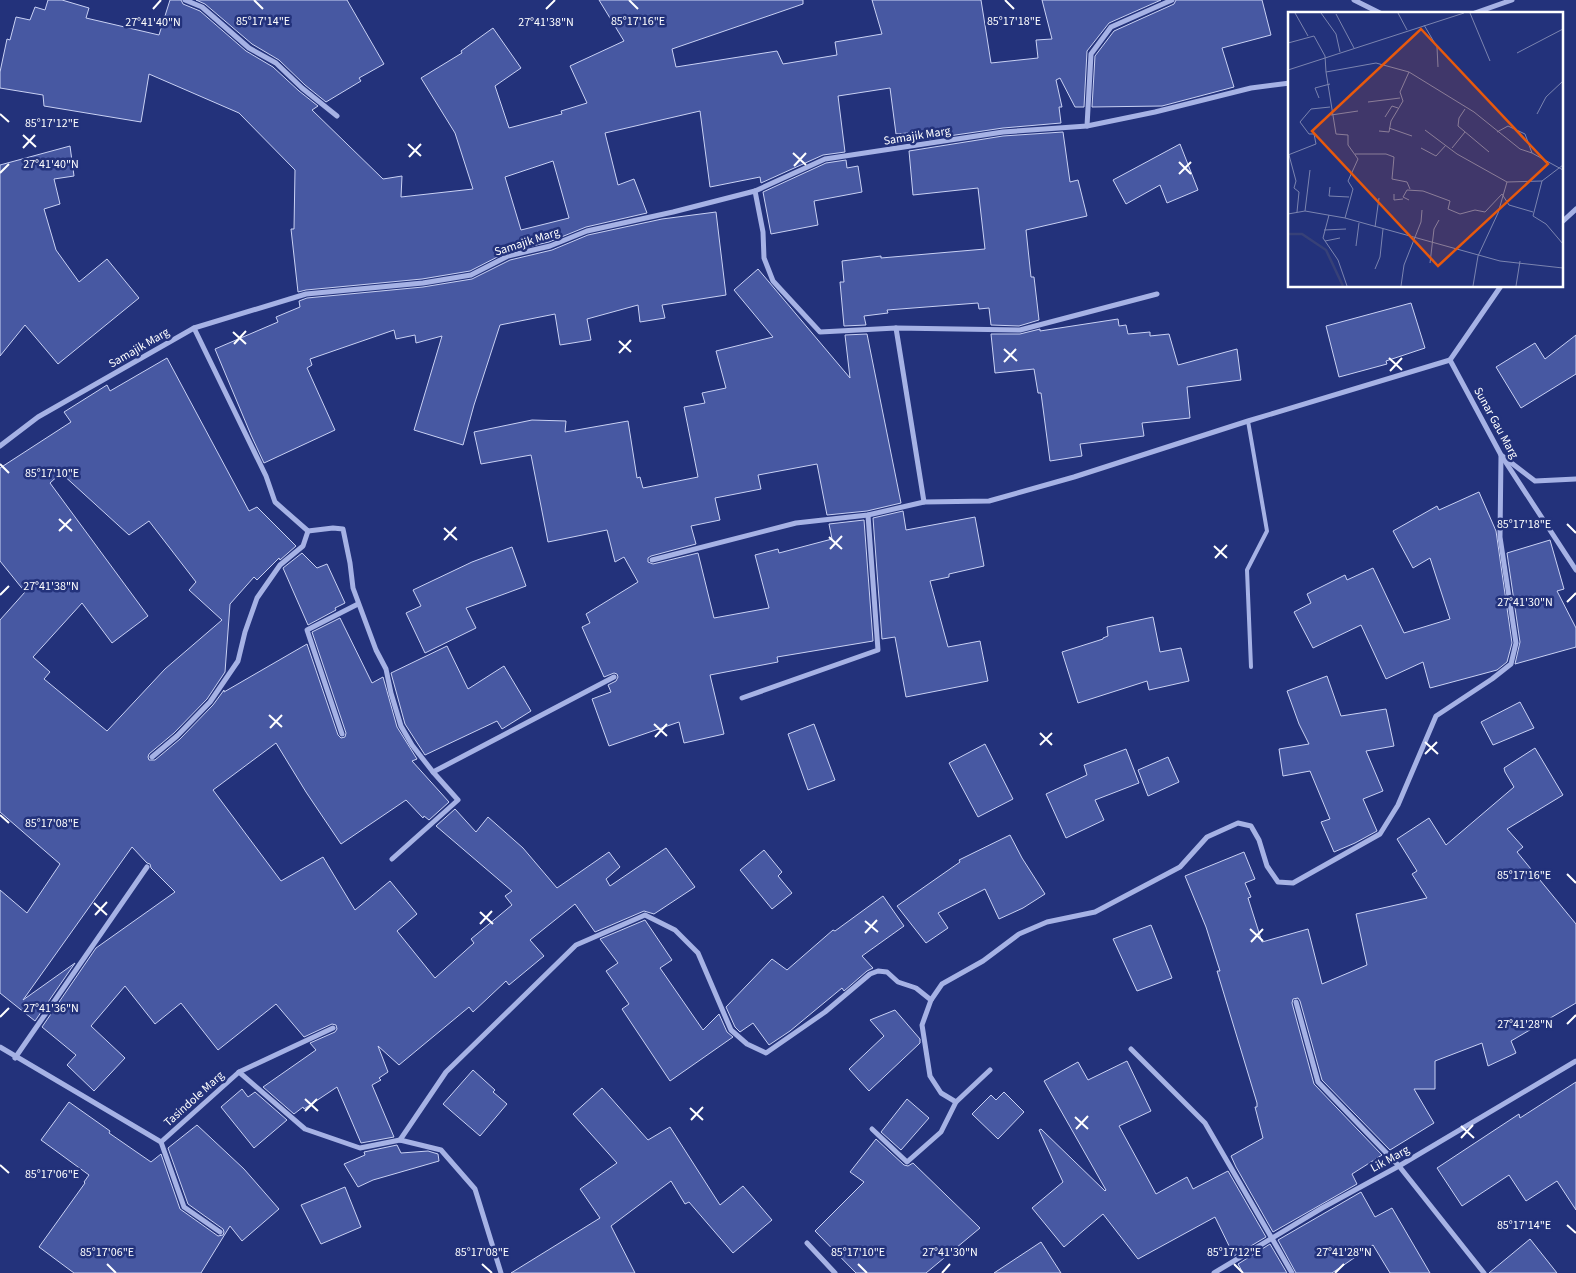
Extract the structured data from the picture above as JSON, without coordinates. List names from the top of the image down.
{
  "streets": {
    "street": [
      "Samajik Marg",
      "Sunar Gau Marg",
      "Tasindole Marg",
      "Lik Marg"
    ]
  },
  "coordinates": [
    "85°17'14\"E",
    "85°17'16\"E",
    "85°17'18\"E",
    "27°41'40\"N",
    "27°41'38\"N",
    "85°17'12\"E",
    "85°17'10\"E",
    "27°41'30\"N",
    "85°17'08\"E",
    "27°41'36\"N",
    "27°41'28\"N",
    "85°17'06\"E"
  ]
}
